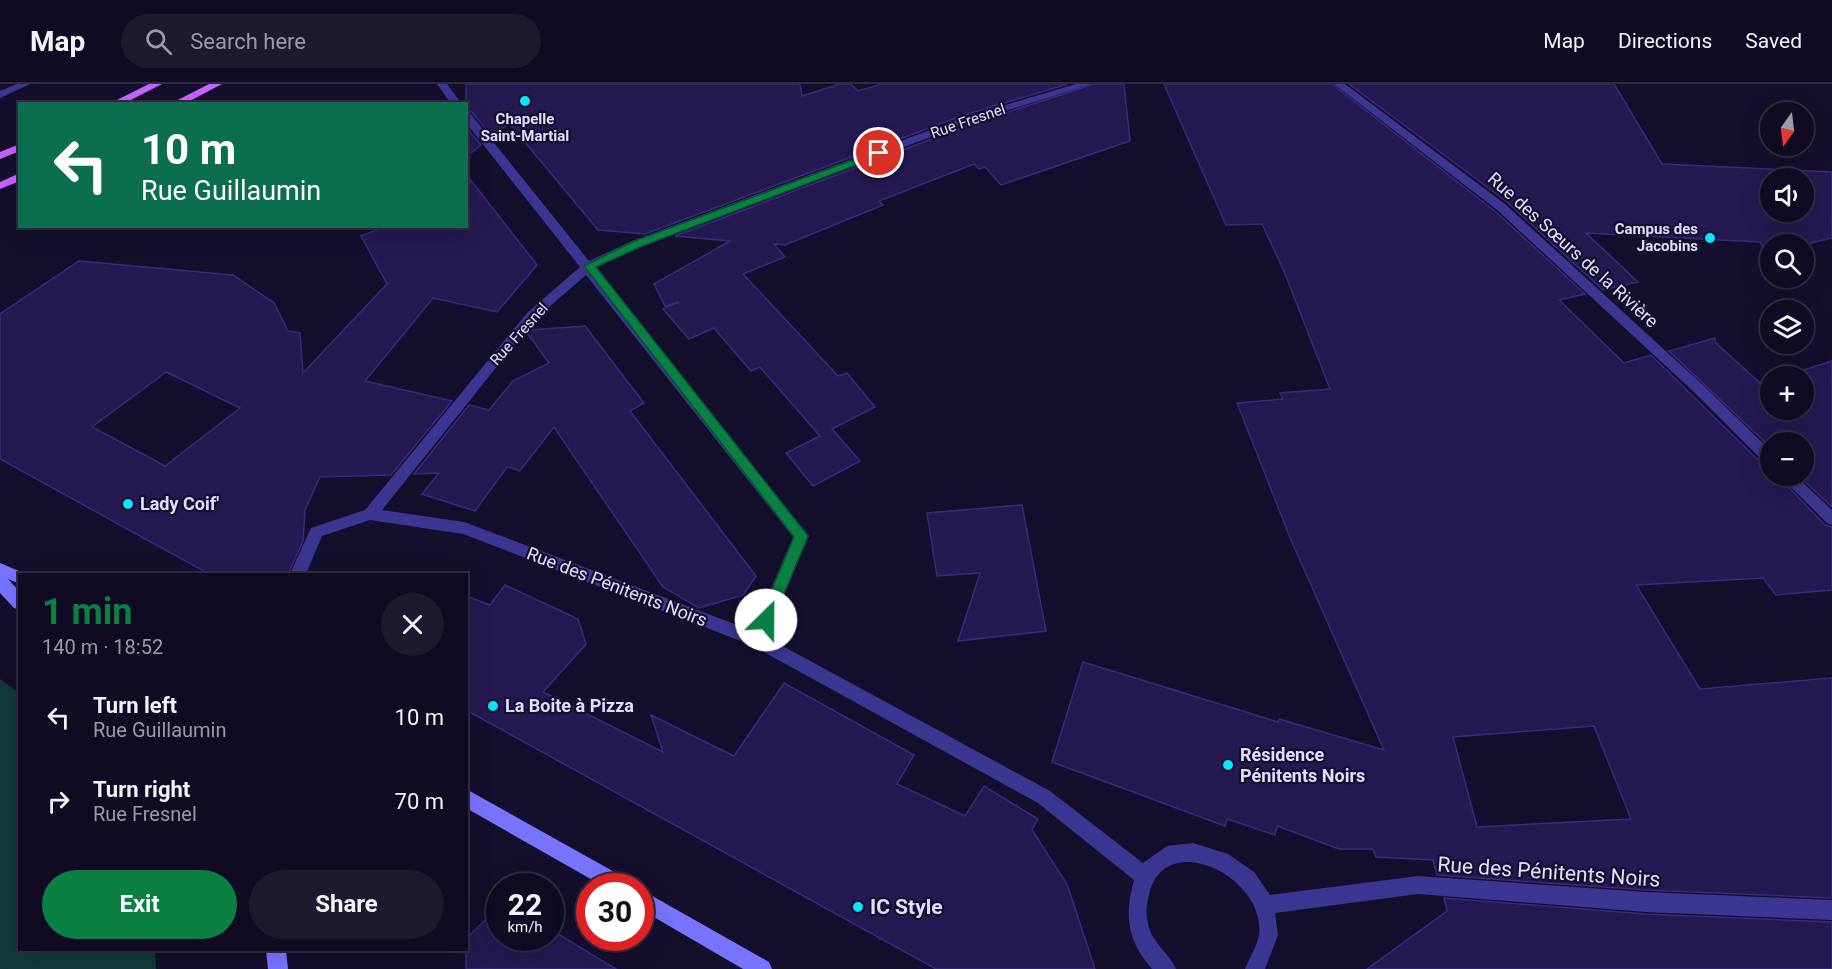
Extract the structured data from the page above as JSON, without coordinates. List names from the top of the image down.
{
  "streets": {
    "street": ["Rue Fresnel", "Rue des Sœurs de la Rivière", "Rue des Pénitents Noirs"]
  },
  "crossings": [
    ["Rue Fresnel", "Rue des Pénitents Noirs"]
  ],
  "places": [
    "Chapelle Saint-Martial",
    "Campus des Jacobins",
    "Lady Coif'",
    "La Boite à Pizza",
    "Résidence Pénitents Noirs",
    "IC Style"
  ],
  "north": "bottom",
  "page": {
    "header": "Map",
    "search": "Search here",
    "nav": ["Map", "Directions", "Saved"],
    "map_buttons": ["+", "−"],
    "turn": ["10 m", "Rue Guillaumin"],
    "heading": ["1 min", "140 m · 18:52"],
    "list": [
      {
        "name": "Turn left",
        "note": "Rue Guillaumin",
        "value": "10 m"
      },
      {
        "name": "Turn right",
        "note": "Rue Fresnel",
        "value": "70 m"
      }
    ],
    "buttons": ["Exit", "Share"],
    "speed": "22 km/h",
    "limit": "30"
  }
}
